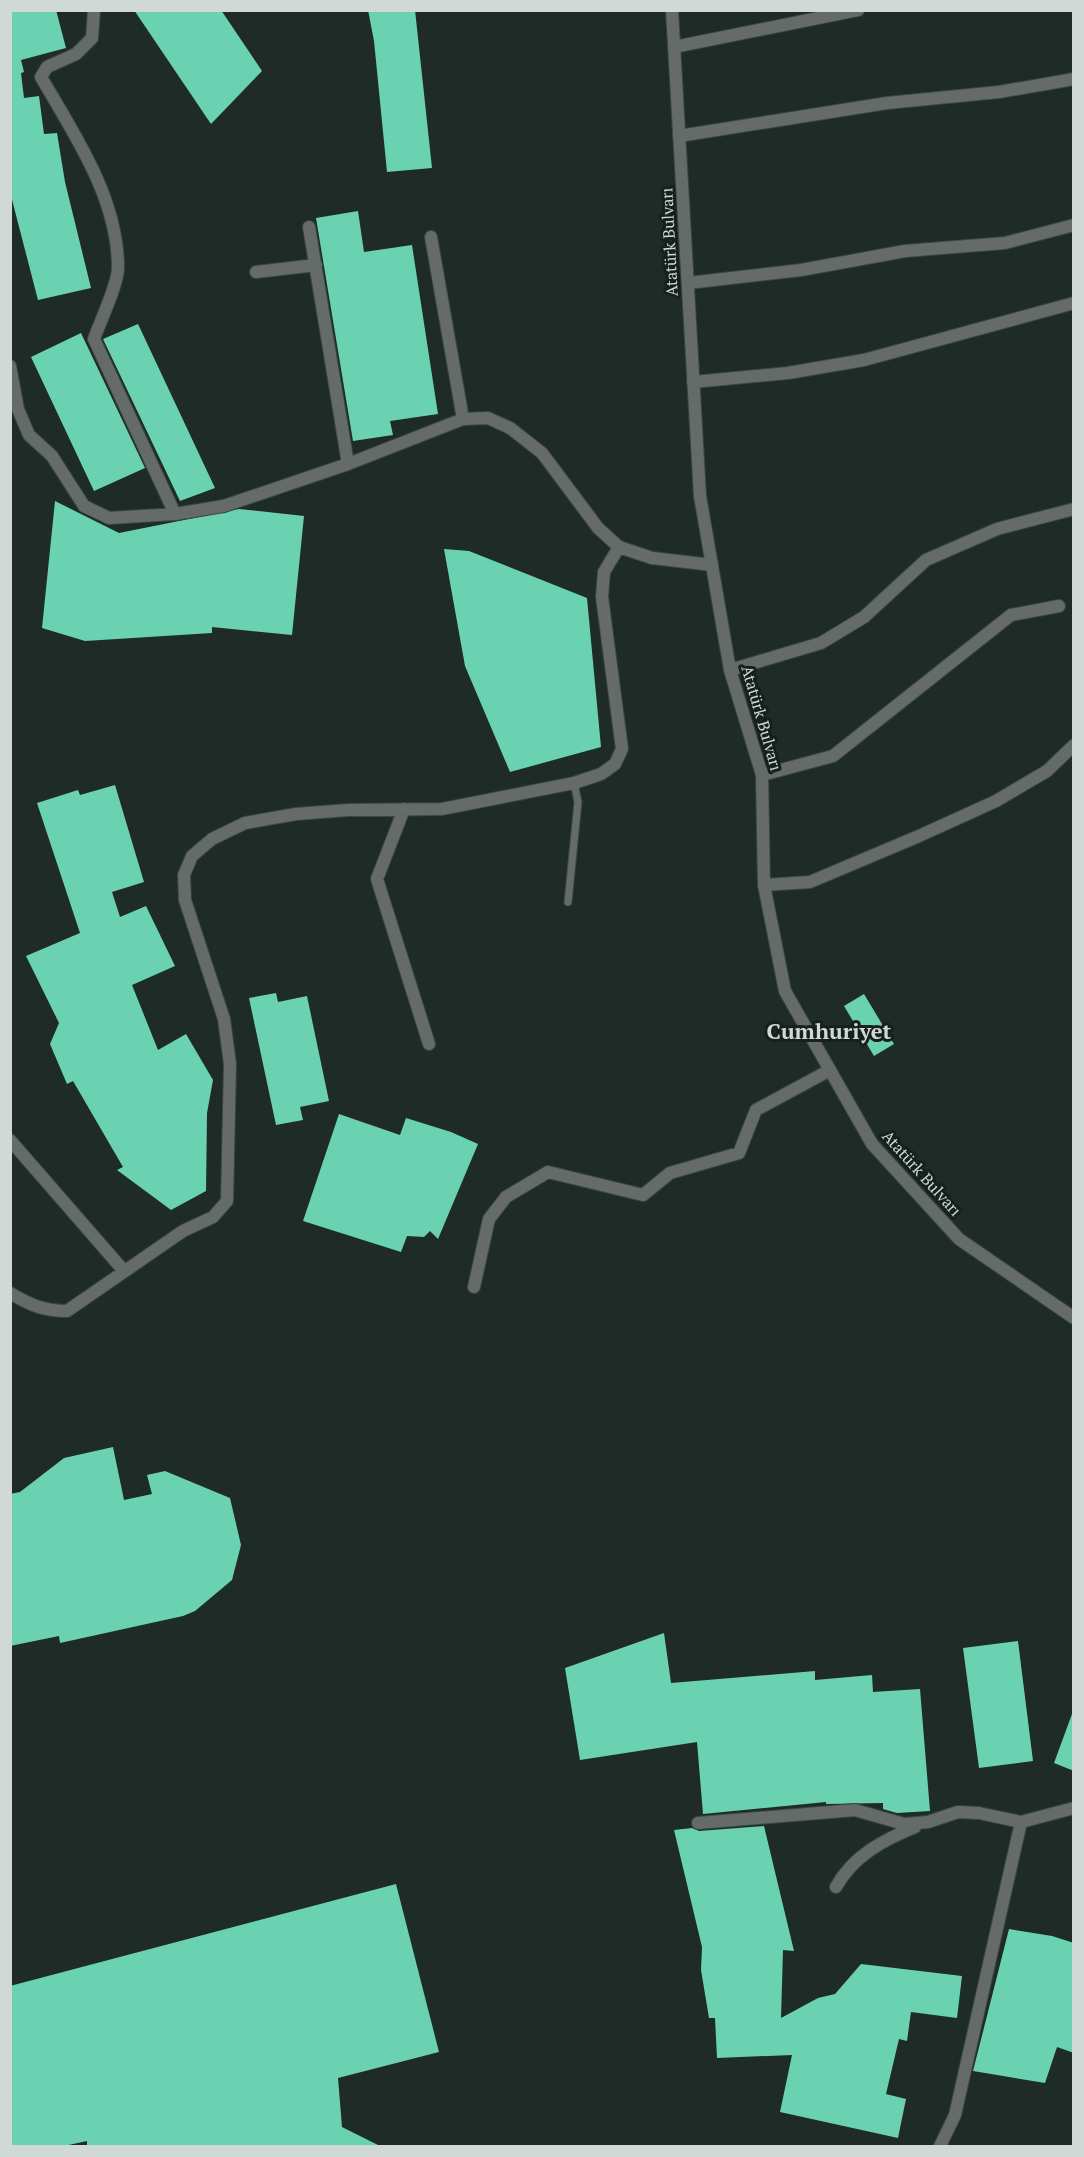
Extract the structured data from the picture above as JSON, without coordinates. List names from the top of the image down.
{
  "streets": {
    "street": ["Atatürk Bulvarı"]
  },
  "districts": ["Cumhuriyet"]
}
